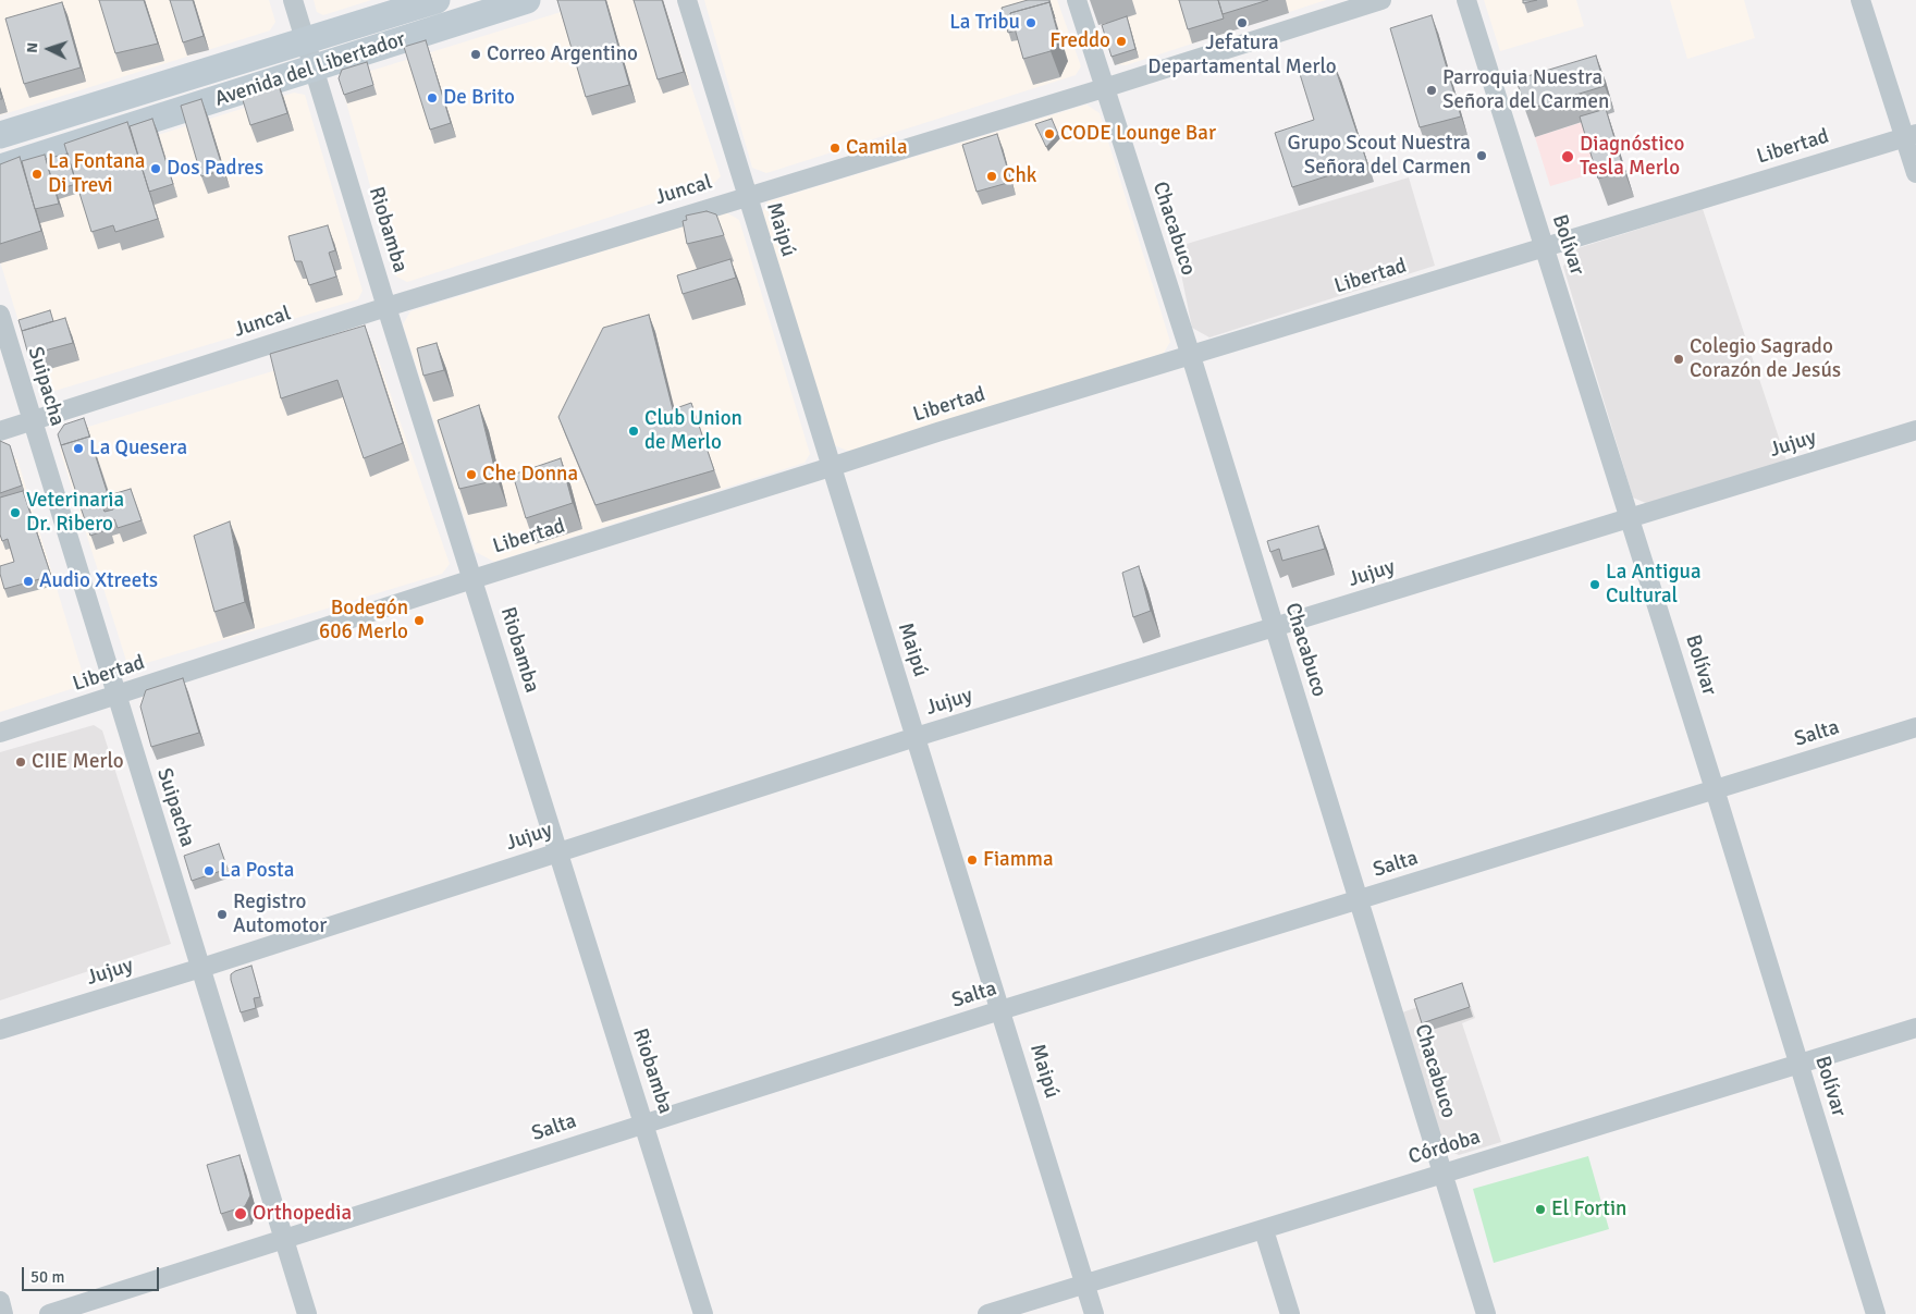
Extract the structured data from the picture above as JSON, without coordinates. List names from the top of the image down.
{
  "streets": {
    "main road": ["Avenida del Libertador"],
    "street": [
      "Libertad",
      "Juncal",
      "Chacabuco",
      "Riobamba",
      "Maipú",
      "Bolívar",
      "Suipacha",
      "Jujuy",
      "Salta",
      "Córdoba"
    ]
  },
  "crossings": [
    ["Avenida del Libertador", "Riobamba"],
    ["Libertad", "Chacabuco"],
    ["Libertad", "Riobamba"],
    ["Libertad", "Maipú"],
    ["Libertad", "Bolívar"],
    ["Libertad", "Suipacha"],
    ["Juncal", "Chacabuco"],
    ["Juncal", "Riobamba"],
    ["Juncal", "Maipú"],
    ["Juncal", "Suipacha"],
    ["Chacabuco", "Jujuy"],
    ["Chacabuco", "Salta"],
    ["Chacabuco", "Córdoba"],
    ["Riobamba", "Jujuy"],
    ["Riobamba", "Salta"],
    ["Maipú", "Jujuy"],
    ["Maipú", "Salta"],
    ["Maipú", "Córdoba"],
    ["Bolívar", "Jujuy"],
    ["Bolívar", "Salta"],
    ["Bolívar", "Córdoba"],
    ["Suipacha", "Jujuy"],
    ["Suipacha", "Salta"]
  ],
  "places": [
    "La Tribu",
    "Jefatura Departamental Merlo",
    "Freddo",
    "Correo Argentino",
    "Parroquia Nuestra Señora del Carmen",
    "De Brito",
    "CODE Lounge Bar",
    "Camila",
    "Grupo Scout Nuestra Señora del Carmen",
    "Diagnóstico Tesla Merlo",
    "Dos Padres",
    "La Fontana Di Trevi",
    "Chk",
    "Colegio Sagrado Corazón de Jesús",
    "Club Union de Merlo",
    "La Quesera",
    "Che Donna",
    "Veterinaria Dr. Ribero",
    "Audio Xtreets",
    "La Antigua Cultural",
    "Bodegón 606 Merlo",
    "CIIE Merlo",
    "Fiamma",
    "La Posta",
    "Registro Automotor",
    "El Fortin",
    "Orthopedia"
  ],
  "scale_bar": "50 m",
  "north": "left"
}
